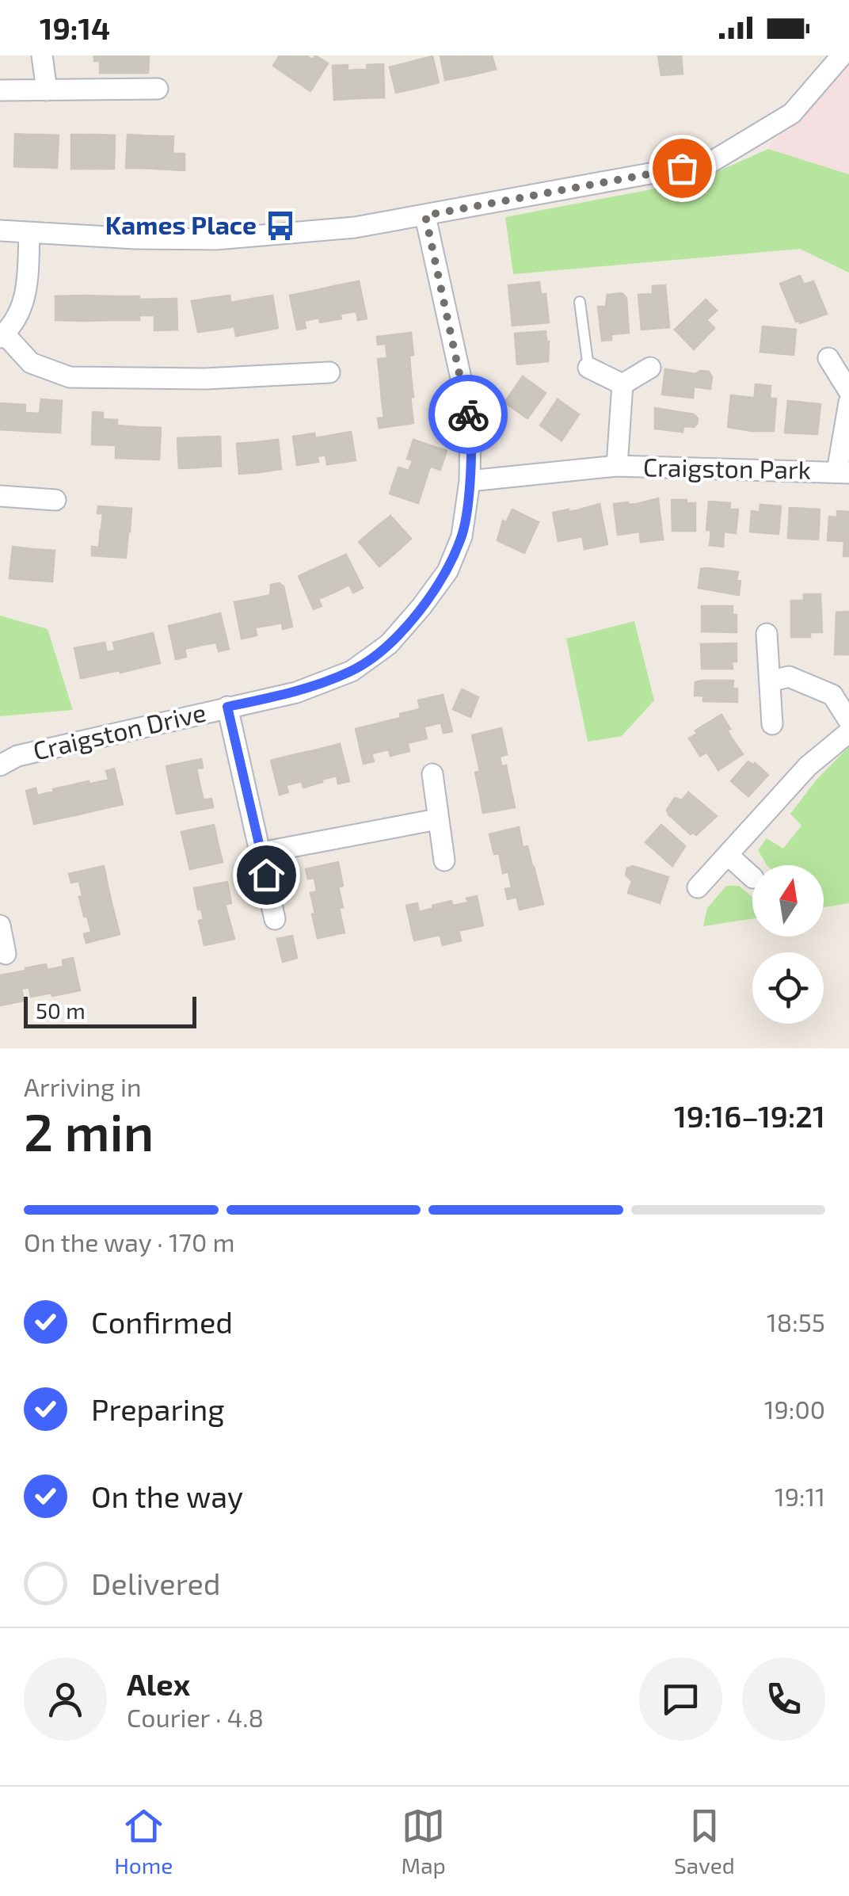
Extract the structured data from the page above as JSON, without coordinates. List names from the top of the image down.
{
  "streets": {
    "street": ["Craigston Park", "Craigston Drive"]
  },
  "crossings": [
    ["Craigston Park", "Craigston Drive"]
  ],
  "places": {
    "bus stop": ["Kames Place"]
  },
  "scale_bar": "50 m",
  "north": "top",
  "page": {
    "status": "19:14",
    "scale": "50 m",
    "heading": ["2 min", "Arriving in", "19:16–19:21"],
    "panel": ["Alex", "Courier · 4.8"],
    "bar": "On the way · 170 m",
    "list": [
      ["Confirmed", "18:55"],
      ["Preparing", "19:00"],
      ["On the way", "19:11"],
      "Delivered"
    ],
    "tabs": ["Home", "Map", "Saved"]
  }
}
